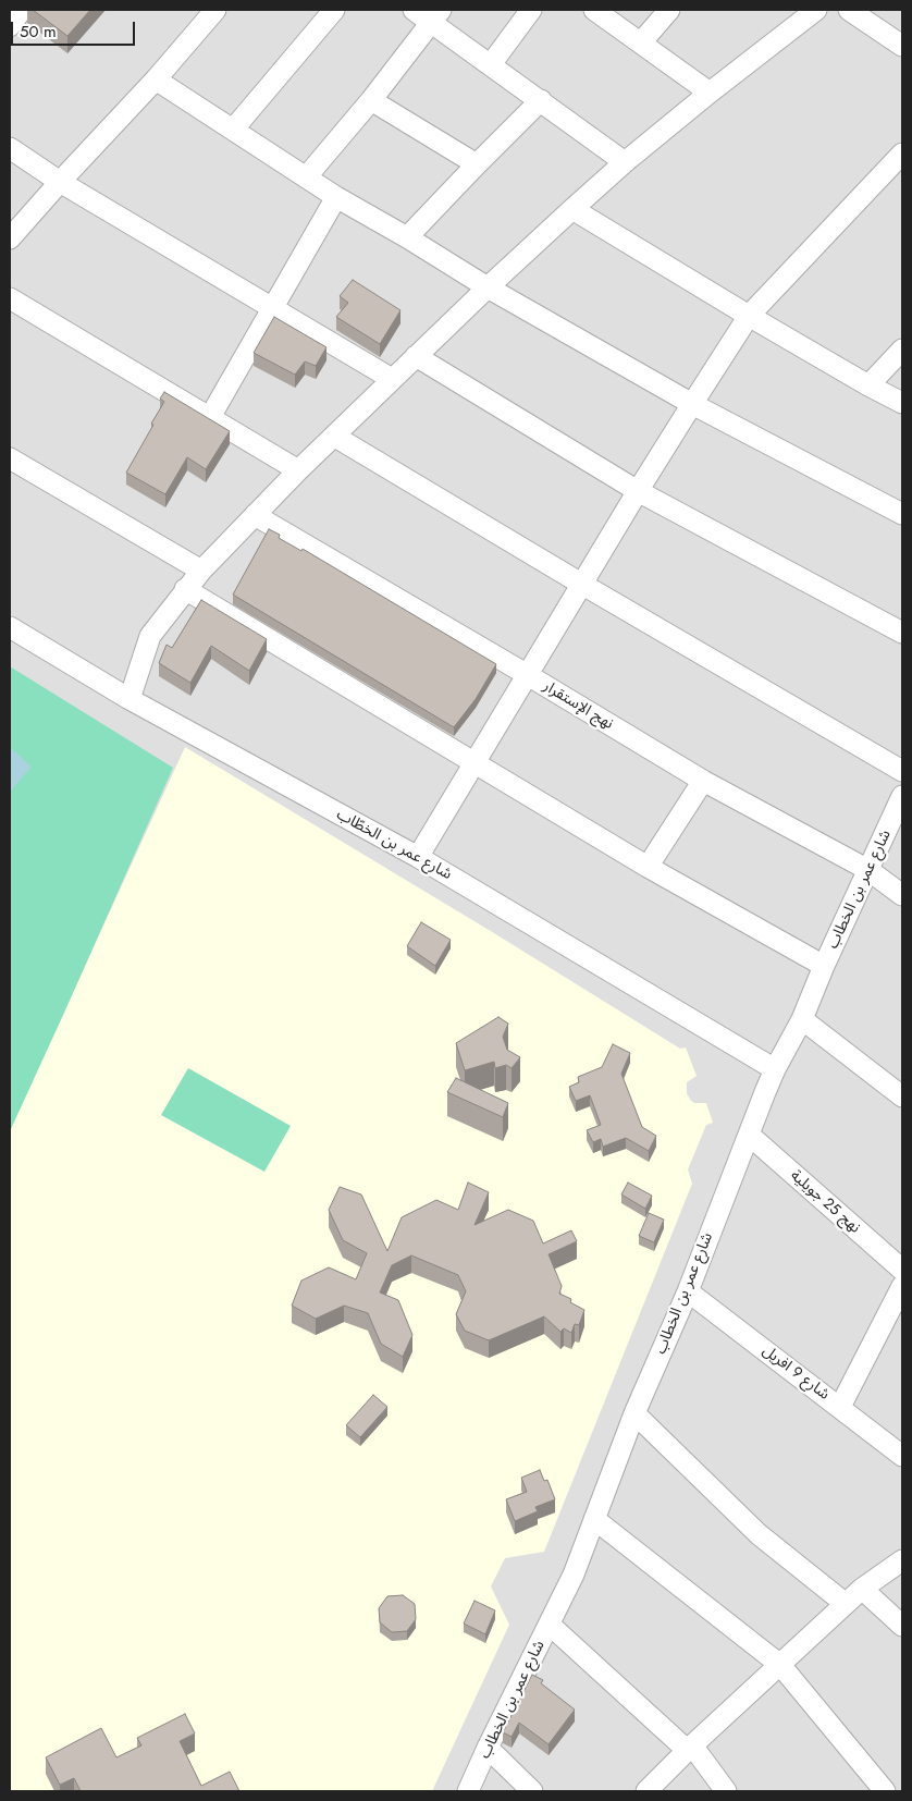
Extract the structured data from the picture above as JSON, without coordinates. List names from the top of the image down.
{
  "streets": {
    "street": [
      "نهج الإستقرار",
      "شارع عمر بن الخطّاب",
      "شارع عمر بن الخطاب",
      "نهج 25 جويلية",
      "شارع 9 افريل"
    ]
  },
  "crossings": [
    ["نهج الإستقرار", "شارع عمر بن الخطاب"],
    ["شارع عمر بن الخطّاب", "شارع عمر بن الخطاب"],
    ["شارع عمر بن الخطاب", "نهج 25 جويلية"],
    ["شارع عمر بن الخطاب", "شارع 9 افريل"]
  ],
  "scale_bar": "50 m"
}
